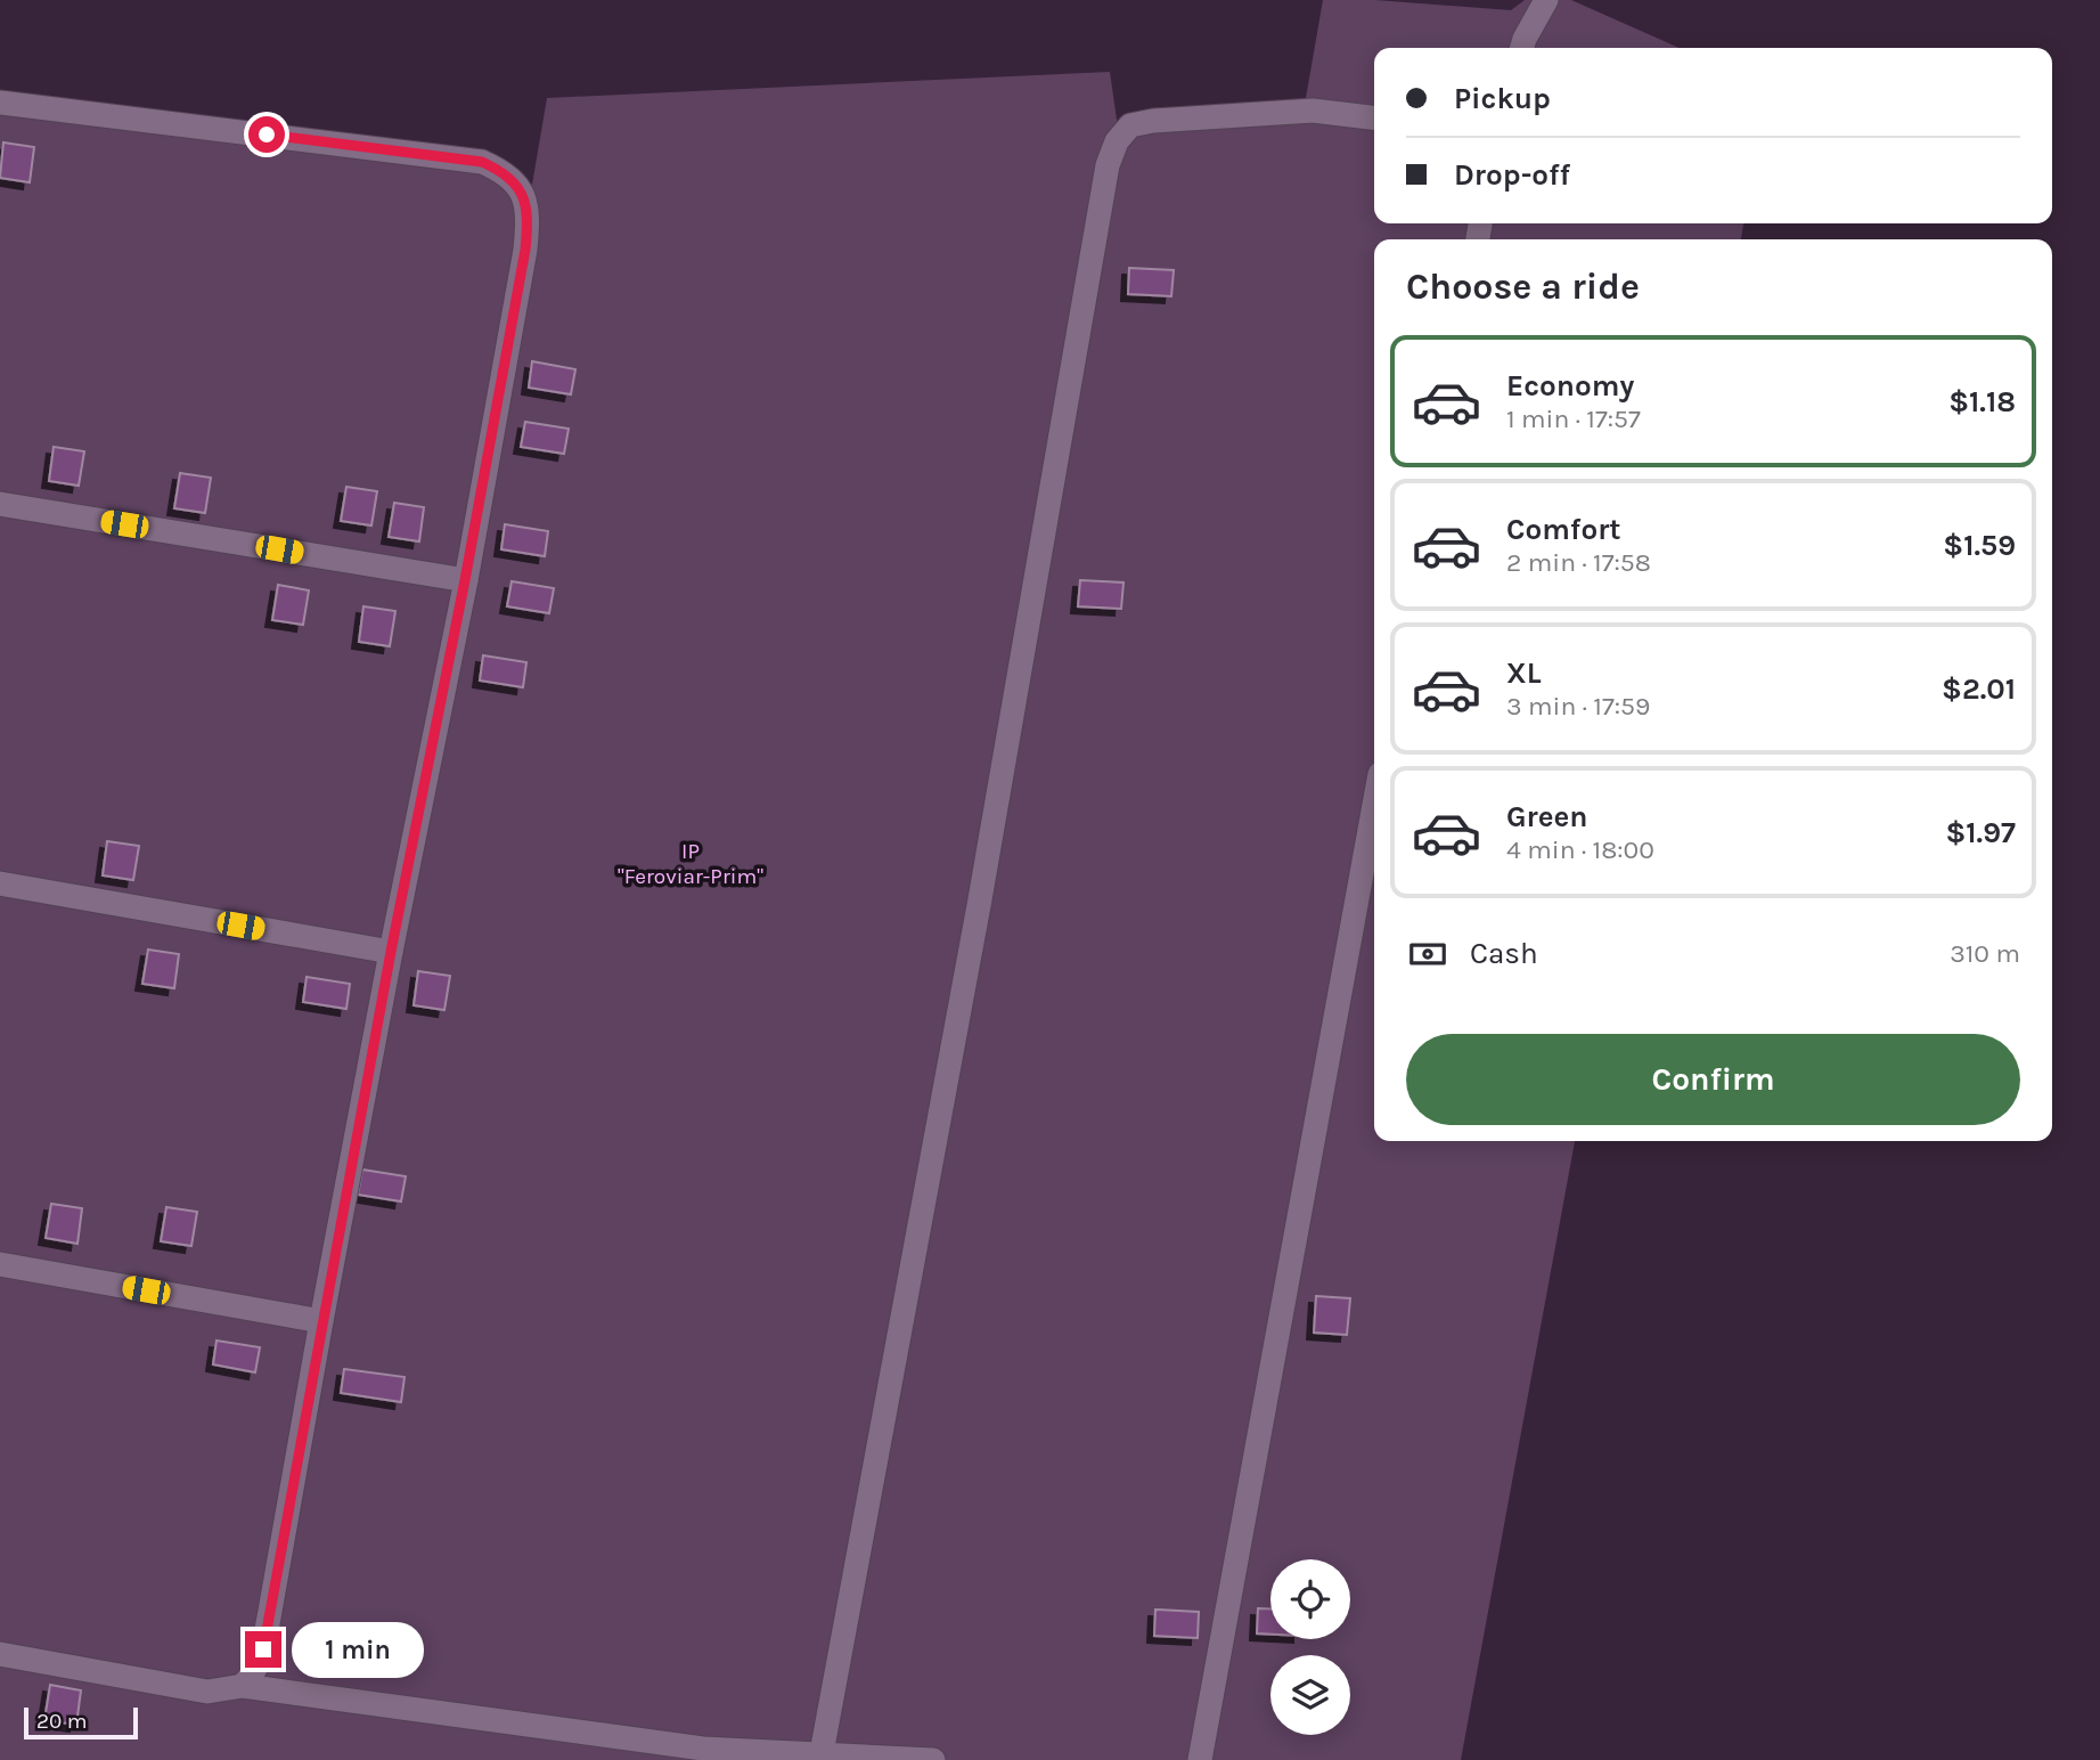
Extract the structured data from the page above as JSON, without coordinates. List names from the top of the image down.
{
  "parks": ["IP \"Feroviar-Prim\""],
  "scale_bar": "20 m",
  "page": {
    "banner": ["Pickup", "Drop-off"],
    "heading": "Choose a ride",
    "list": [
      {
        "name": "Economy",
        "note": "1 min · 17:57",
        "value": "$1.18"
      },
      {
        "name": "Comfort",
        "note": "2 min · 17:58",
        "value": "$1.59"
      },
      {
        "name": "XL",
        "note": "3 min · 17:59",
        "value": "$2.01"
      },
      {
        "name": "Green",
        "note": "4 min · 18:00",
        "value": "$1.97"
      }
    ],
    "pay": ["Cash", "310 m"],
    "buttons": "Confirm",
    "bubble": "1 min",
    "scale": "20 m"
  }
}
